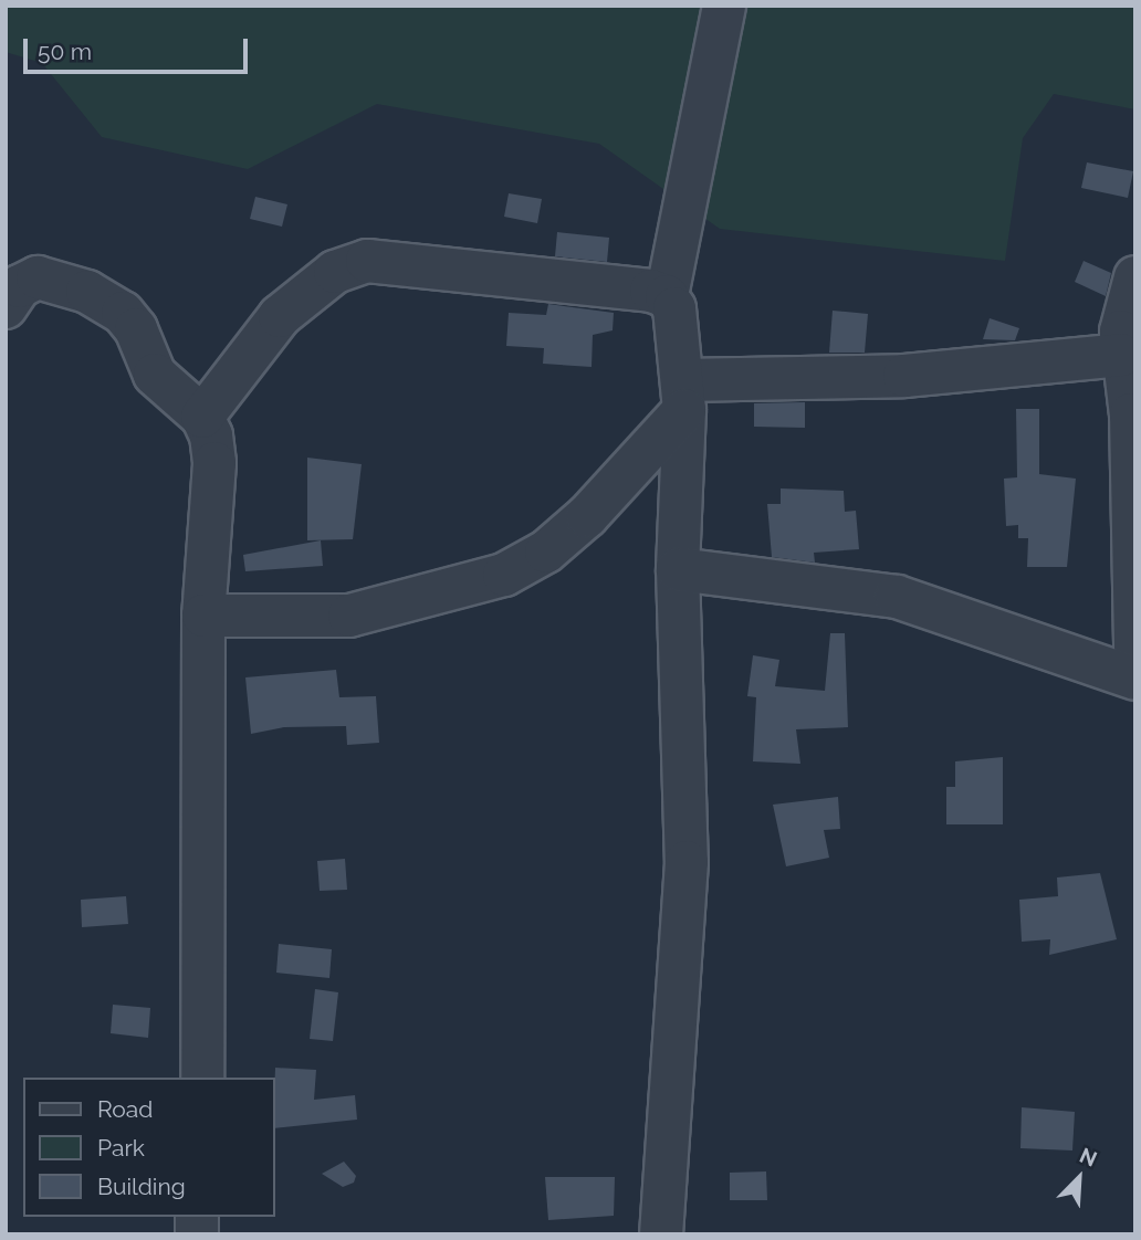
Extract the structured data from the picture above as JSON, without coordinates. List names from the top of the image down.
{
  "legend": ["Road", "Park", "Building"],
  "scale_bar": "50 m",
  "north": "top right"
}
